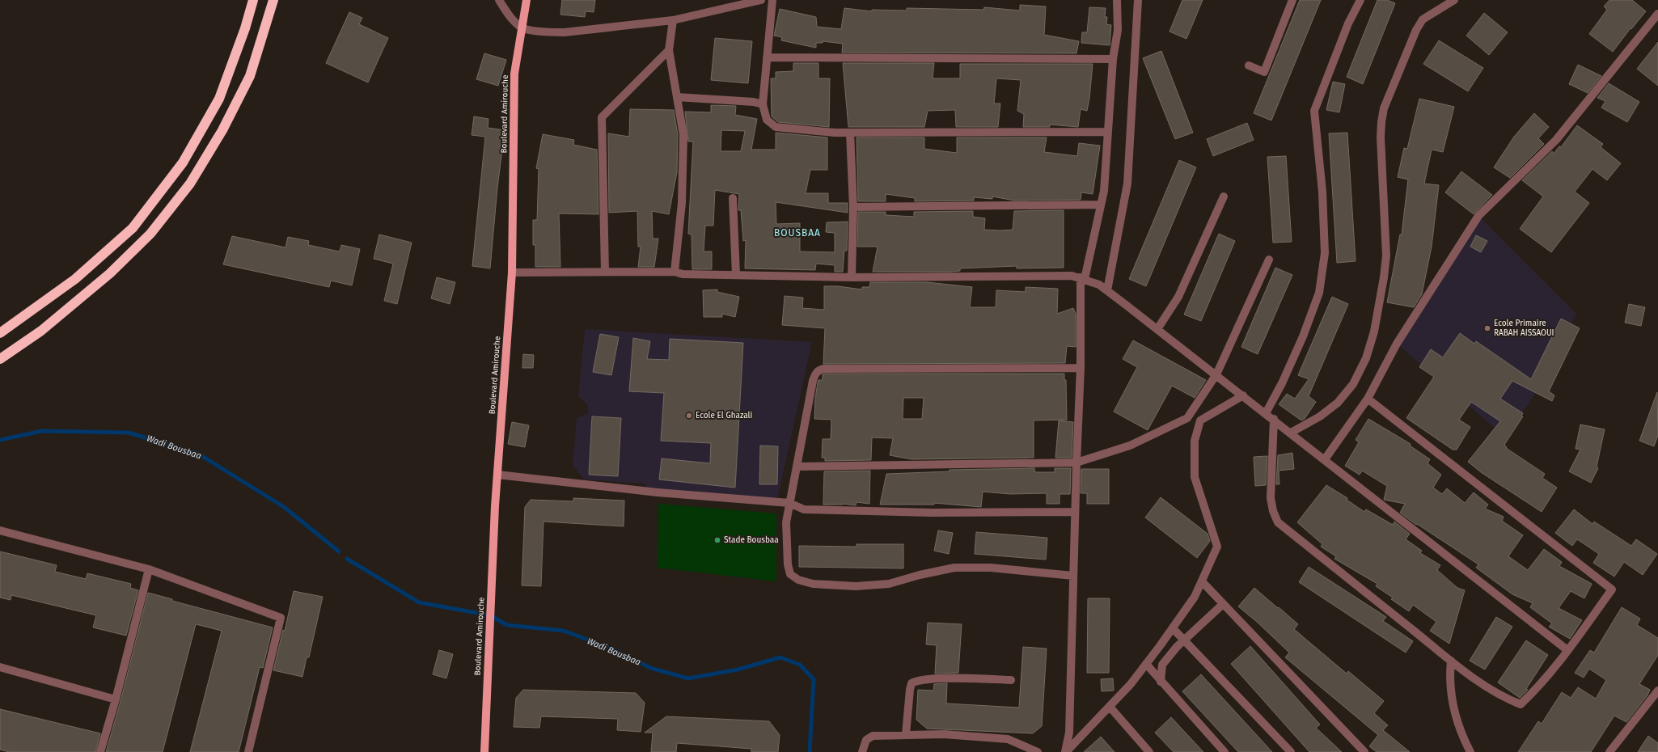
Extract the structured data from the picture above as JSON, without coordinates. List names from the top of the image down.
{
  "streets": {
    "main road": ["Boulevard Amirouche"]
  },
  "districts": ["BOUSBAA"],
  "water": ["Wadi Bousbaa"],
  "places": ["Ecole Primaire RABAH AISSAOUI", "Ecole El Ghazali", "Stade Bousbaa"]
}
